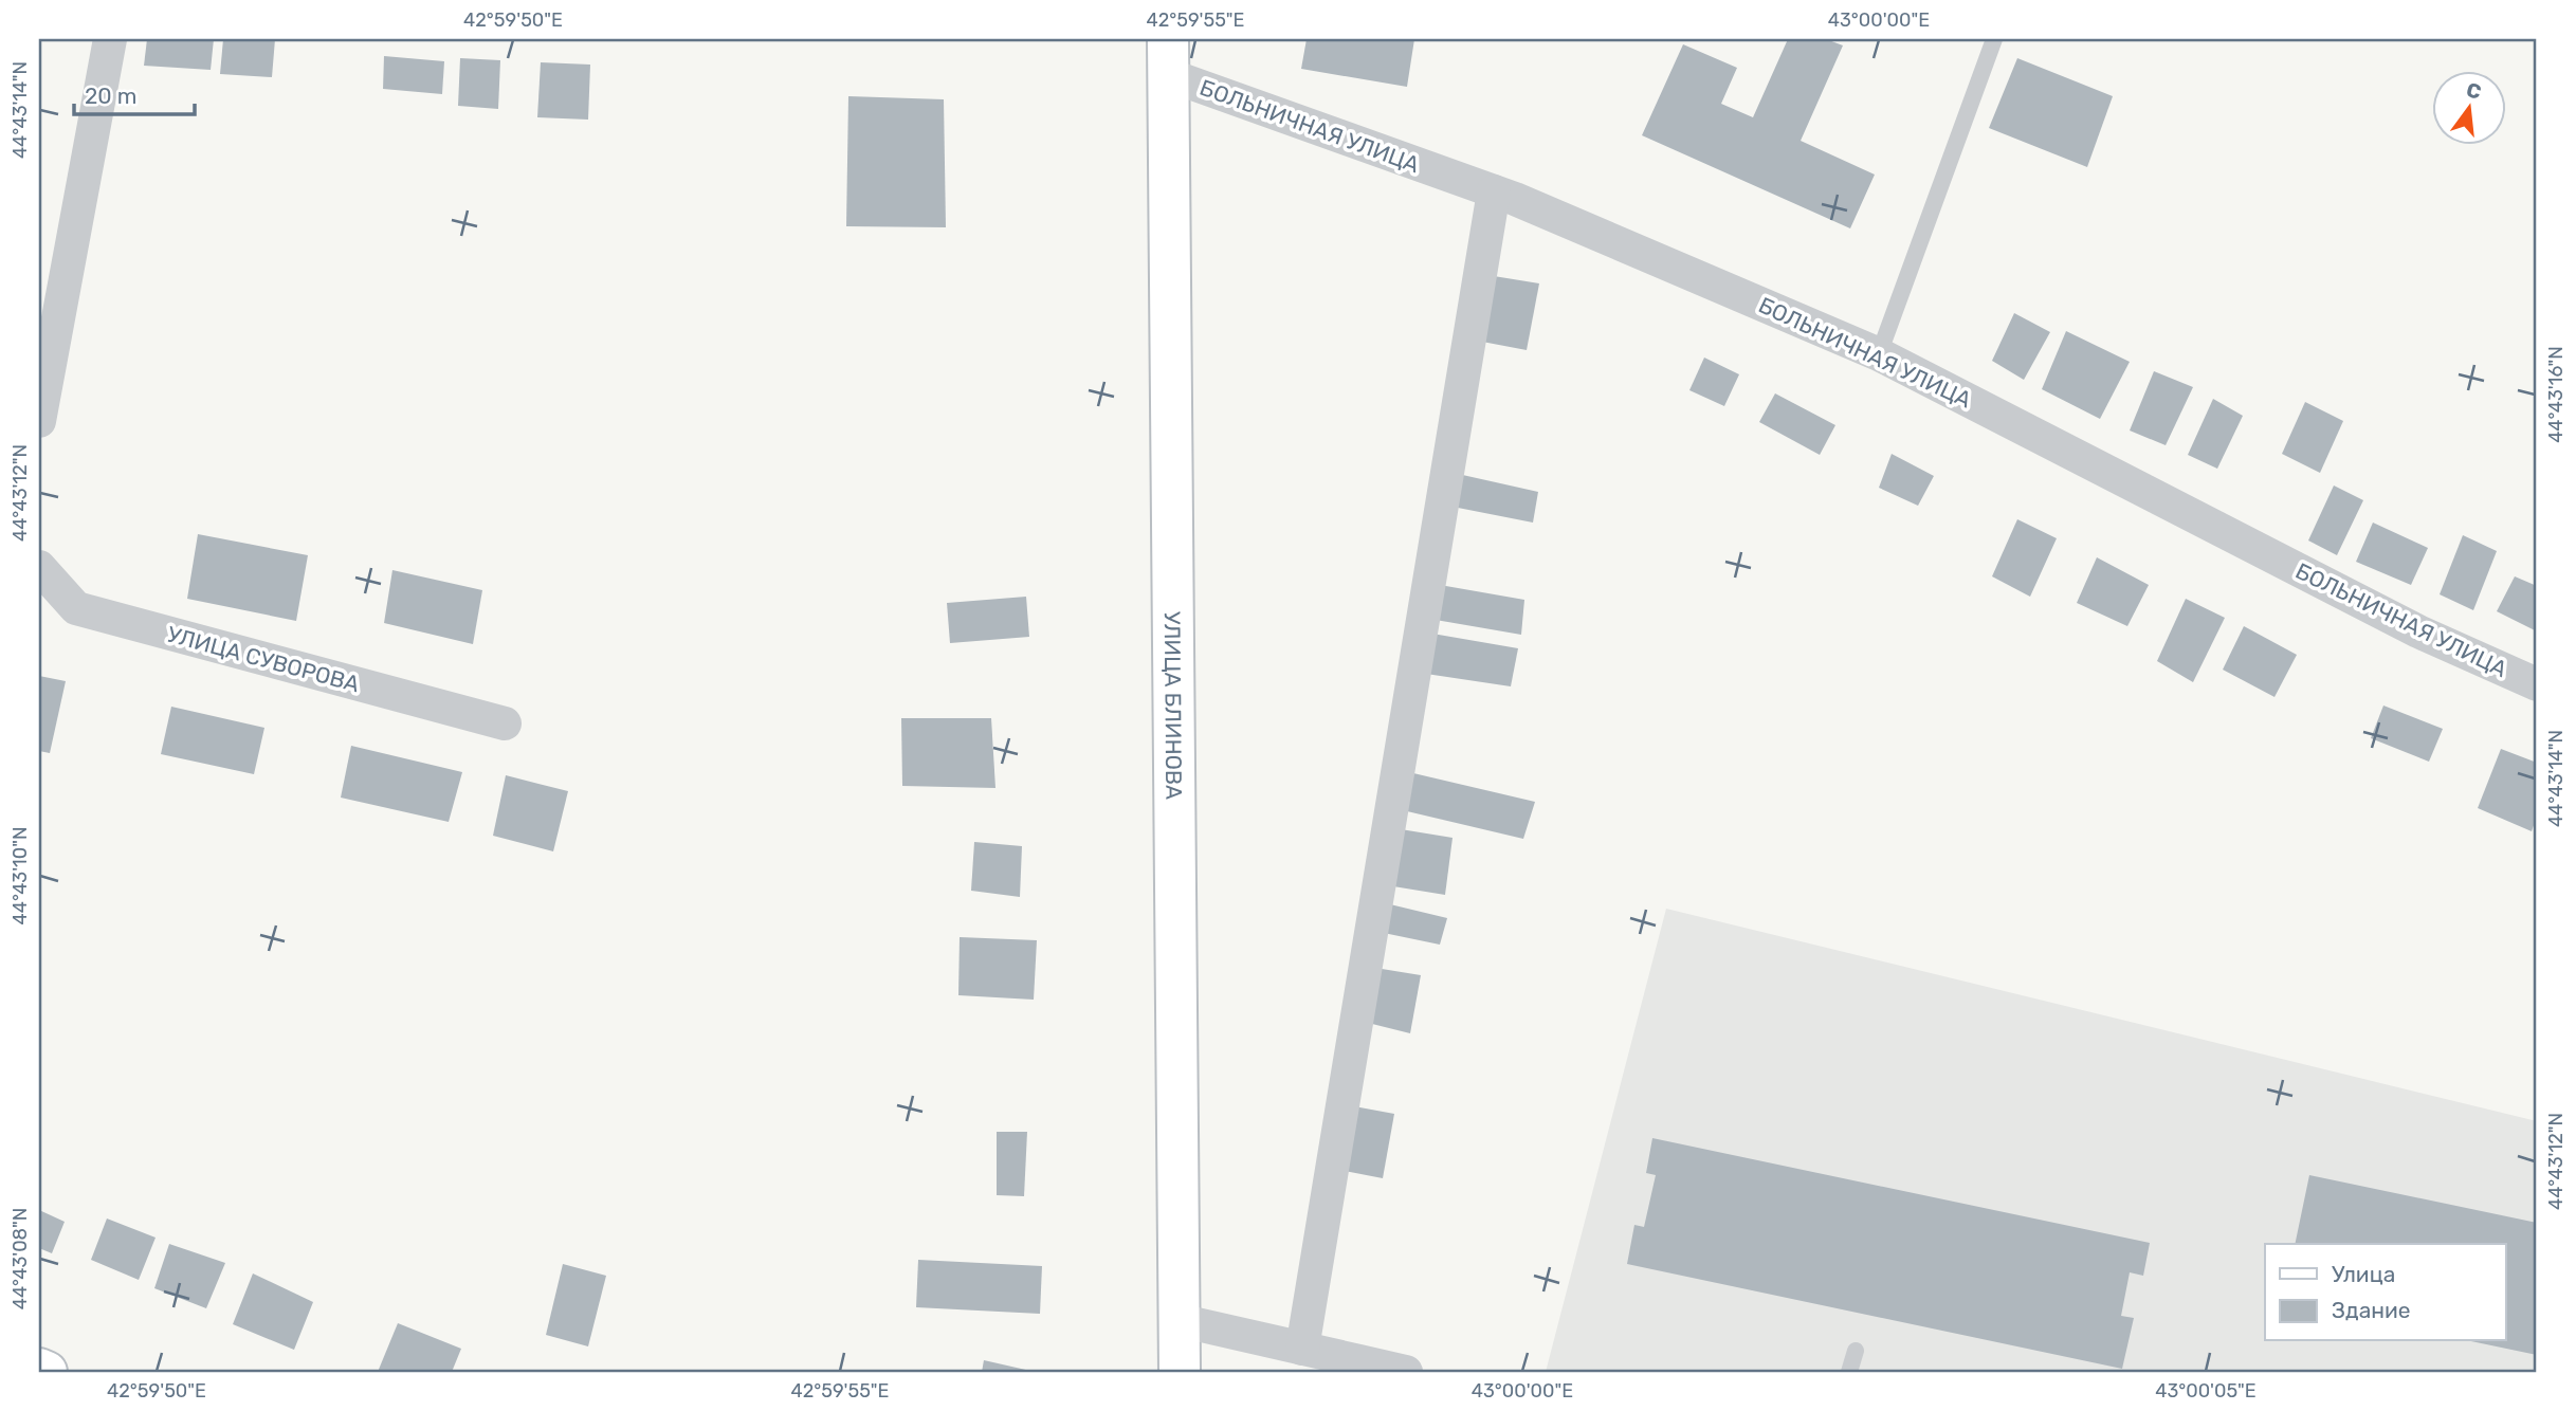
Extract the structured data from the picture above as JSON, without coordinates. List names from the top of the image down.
{
  "streets": {
    "main road": ["УЛИЦА БЛИНОВА"],
    "street": ["БОЛЬНИЧНАЯ УЛИЦА", "УЛИЦА СУВОРОВА"]
  },
  "crossings": [
    ["БОЛЬНИЧНАЯ УЛИЦА", "УЛИЦА БЛИНОВА"]
  ],
  "legend": ["Улица", "Здание"],
  "scale_bar": "20 m",
  "north": "top",
  "coordinates": [
    "42°59'50\"E",
    "42°59'55\"E",
    "43°00'00\"E",
    "44°43'14\"N",
    "44°43'16\"N",
    "44°43'12\"N",
    "44°43'10\"N",
    "44°43'08\"N",
    "43°00'05\"E"
  ]
}
